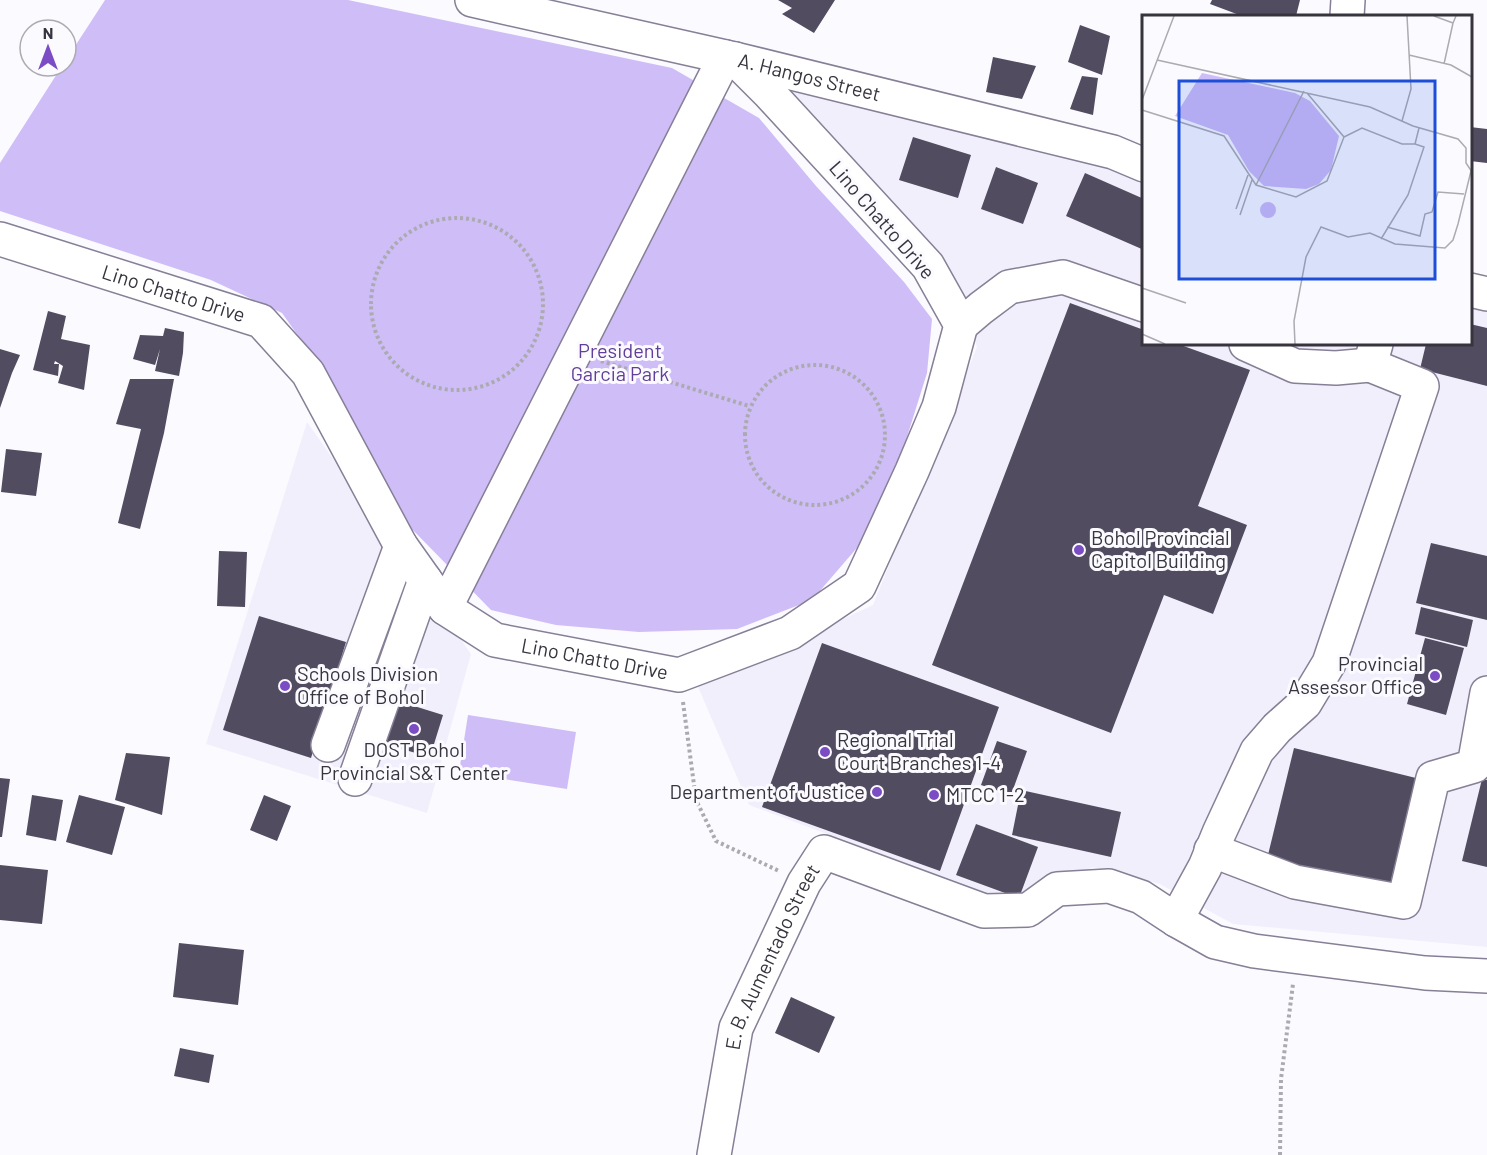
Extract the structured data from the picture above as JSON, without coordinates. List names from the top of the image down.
{
  "streets": {
    "street": ["A. Hangos Street", "Lino Chatto Drive", "E. B. Aumentado Street"]
  },
  "crossings": [
    ["A. Hangos Street", "Lino Chatto Drive"]
  ],
  "parks": ["President Garcia Park"],
  "places": [
    "Bohol Provincial Capitol Building",
    "Provincial Assessor Office",
    "Schools Division Office of Bohol",
    "DOST Bohol Provincial S&T Center",
    "Regional Trial Court Branches 1-4",
    "Department of Justice",
    "MTCC 1-2"
  ],
  "north": "top"
}
